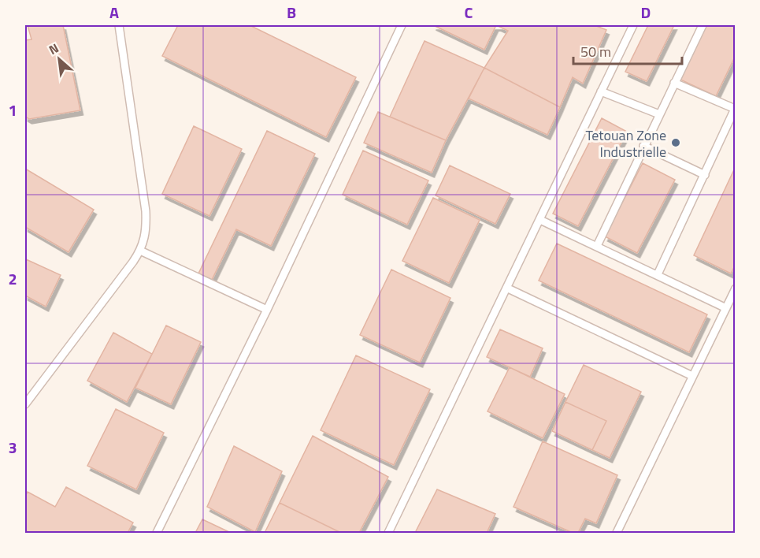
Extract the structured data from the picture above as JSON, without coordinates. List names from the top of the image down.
{
  "places": ["Tetouan Zone Industrielle"],
  "scale_bar": "50 m",
  "north": "top left",
  "grid": {
    "columns": [
      "A",
      "B",
      "C",
      "D"
    ],
    "rows": ["1", "2", "3"]
  }
}
